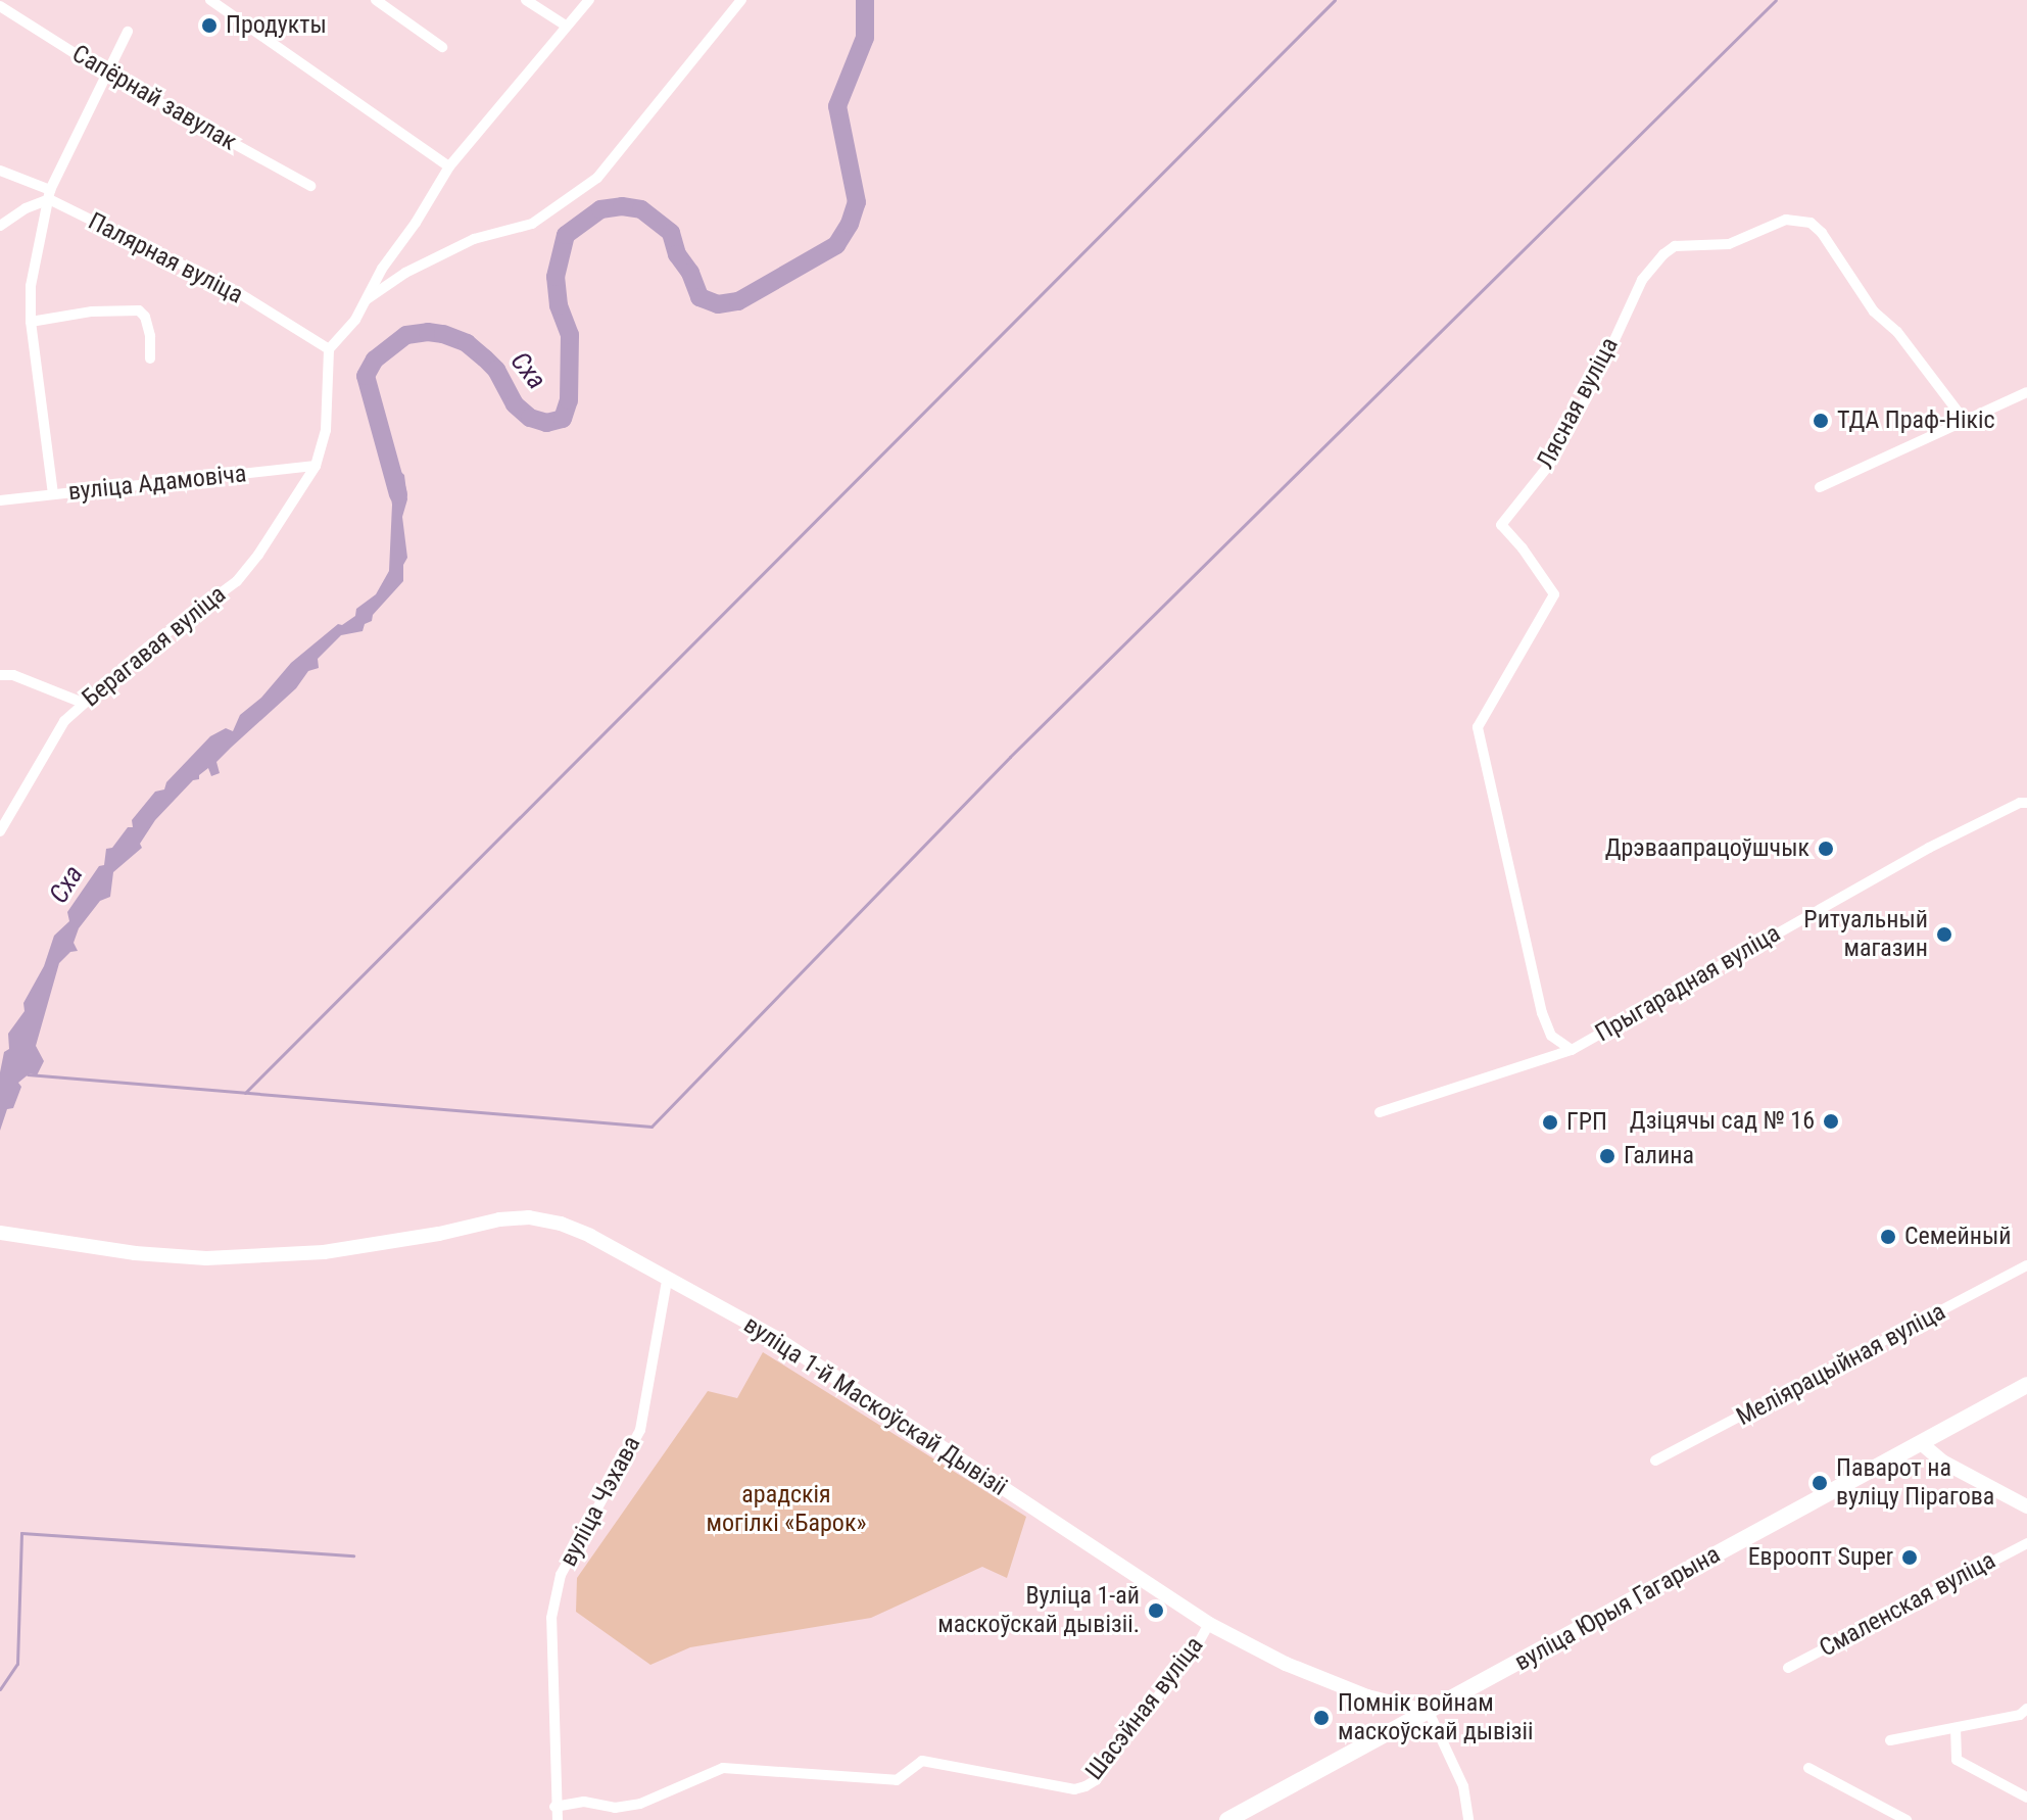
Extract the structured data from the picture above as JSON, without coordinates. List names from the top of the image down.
{
  "streets": {
    "main road": ["вуліца Юрыя Гагарына"],
    "street": [
      "Сапёрнай завулак",
      "Палярная вуліца",
      "Лясная вуліца",
      "вуліца Адамовіча",
      "Берагавая вуліца",
      "Прыгарадная вуліца",
      "Меліярацыйная вуліца",
      "вуліца 1-й Маскоўскай Дывізіі",
      "вуліца Чэхава",
      "Смаленская вуліца",
      "Шасэйная вуліца"
    ]
  },
  "crossings": [
    ["Палярная вуліца", "Берагавая вуліца"],
    ["Лясная вуліца", "Прыгарадная вуліца"],
    ["вуліца Адамовіча", "Берагавая вуліца"],
    ["вуліца 1-й Маскоўскай Дывізіі", "вуліца Чэхава"],
    ["вуліца 1-й Маскоўскай Дывізіі", "вуліца Юрыя Гагарына"],
    ["вуліца 1-й Маскоўскай Дывізіі", "Шасэйная вуліца"],
    ["вуліца Чэхава", "Шасэйная вуліца"]
  ],
  "water": ["Сха"],
  "parks": ["арадскія могілкі «Барок»"],
  "places": [
    "Продукты",
    "ТДА Праф-Нікіс",
    "Дрэваапрацоўшчык",
    "Ритуальный магазин",
    "Дзіцячы сад № 16",
    "ГРП",
    "Галина",
    "Семейный",
    "Паварот на вуліцу Пірагова",
    "Евроопт Super",
    "Вуліца 1-ай маскоўскай дывізіі.",
    "Помнік войнам маскоўскай дывізіі"
  ]
}
